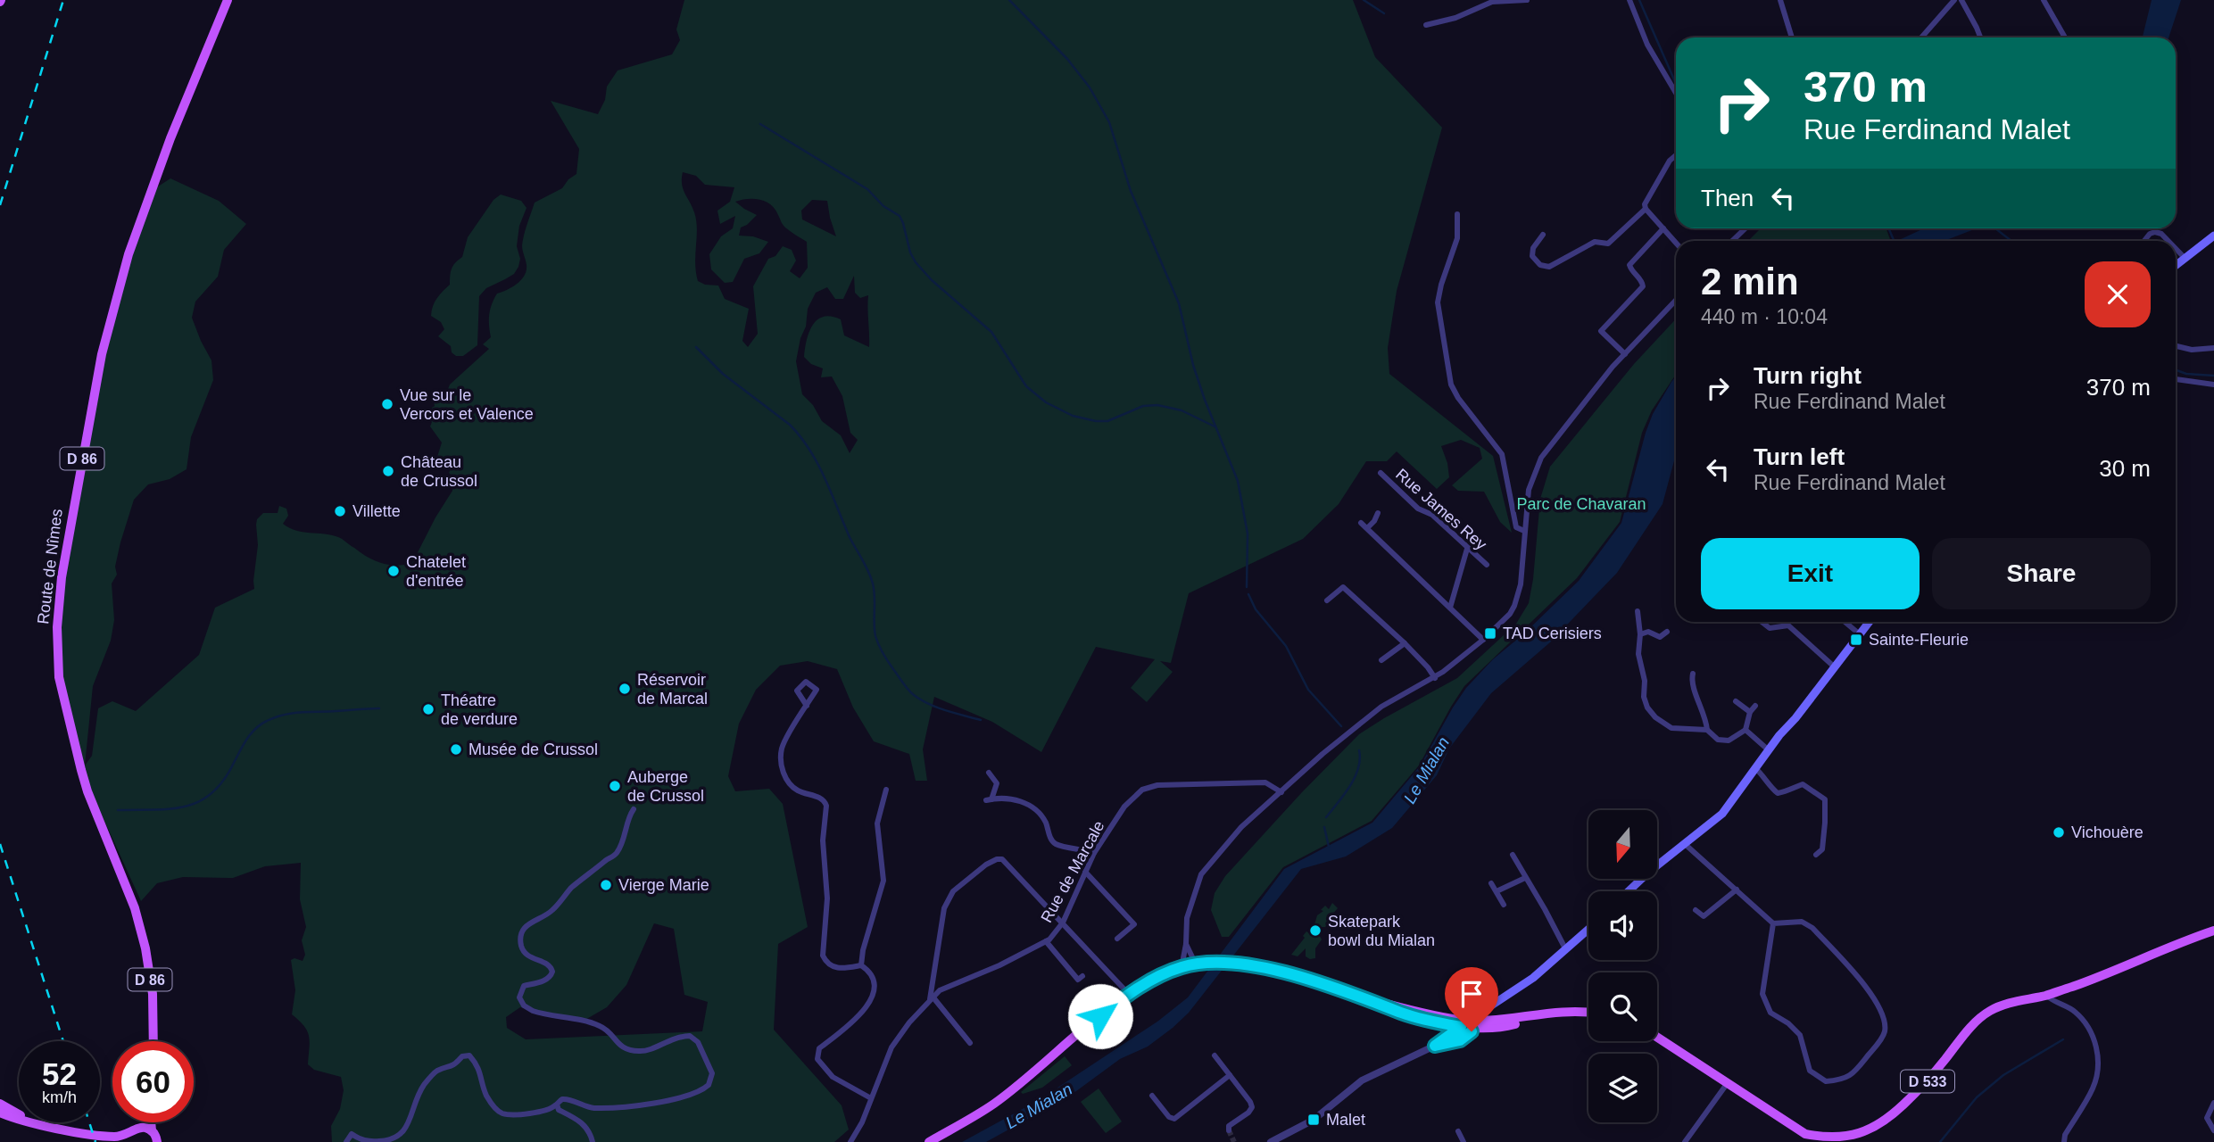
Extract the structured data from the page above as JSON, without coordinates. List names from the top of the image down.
{
  "streets": {
    "main road": ["D 86", "Route de Nîmes", "D 533"],
    "street": ["Rue James Rey", "Rue de Marcale"]
  },
  "water": ["Le Mialan"],
  "parks": ["Parc de Chavaran"],
  "places": {
    "other": [
      "Vue sur le Vercors et Valence",
      "Château de Crussol",
      "Villette",
      "Chatelet d'entrée",
      "Réservoir de Marcal",
      "Théatre de verdure",
      "Musée de Crussol",
      "Auberge de Crussol",
      "Vichouère",
      "Vierge Marie",
      "Skatepark bowl du Mialan"
    ],
    "transit": ["TAD Cerisiers", "Sainte-Fleurie", "Malet"]
  },
  "north": "bottom",
  "page": {
    "turn": ["370 m", "Rue Ferdinand Malet"],
    "then": "Then",
    "heading": ["2 min", "440 m · 10:04"],
    "list": [
      {
        "name": "Turn right",
        "note": "Rue Ferdinand Malet",
        "value": "370 m"
      },
      {
        "name": "Turn left",
        "note": "Rue Ferdinand Malet",
        "value": "30 m"
      }
    ],
    "buttons": ["Exit", "Share"],
    "speed": "52 km/h",
    "limit": "60"
  }
}
